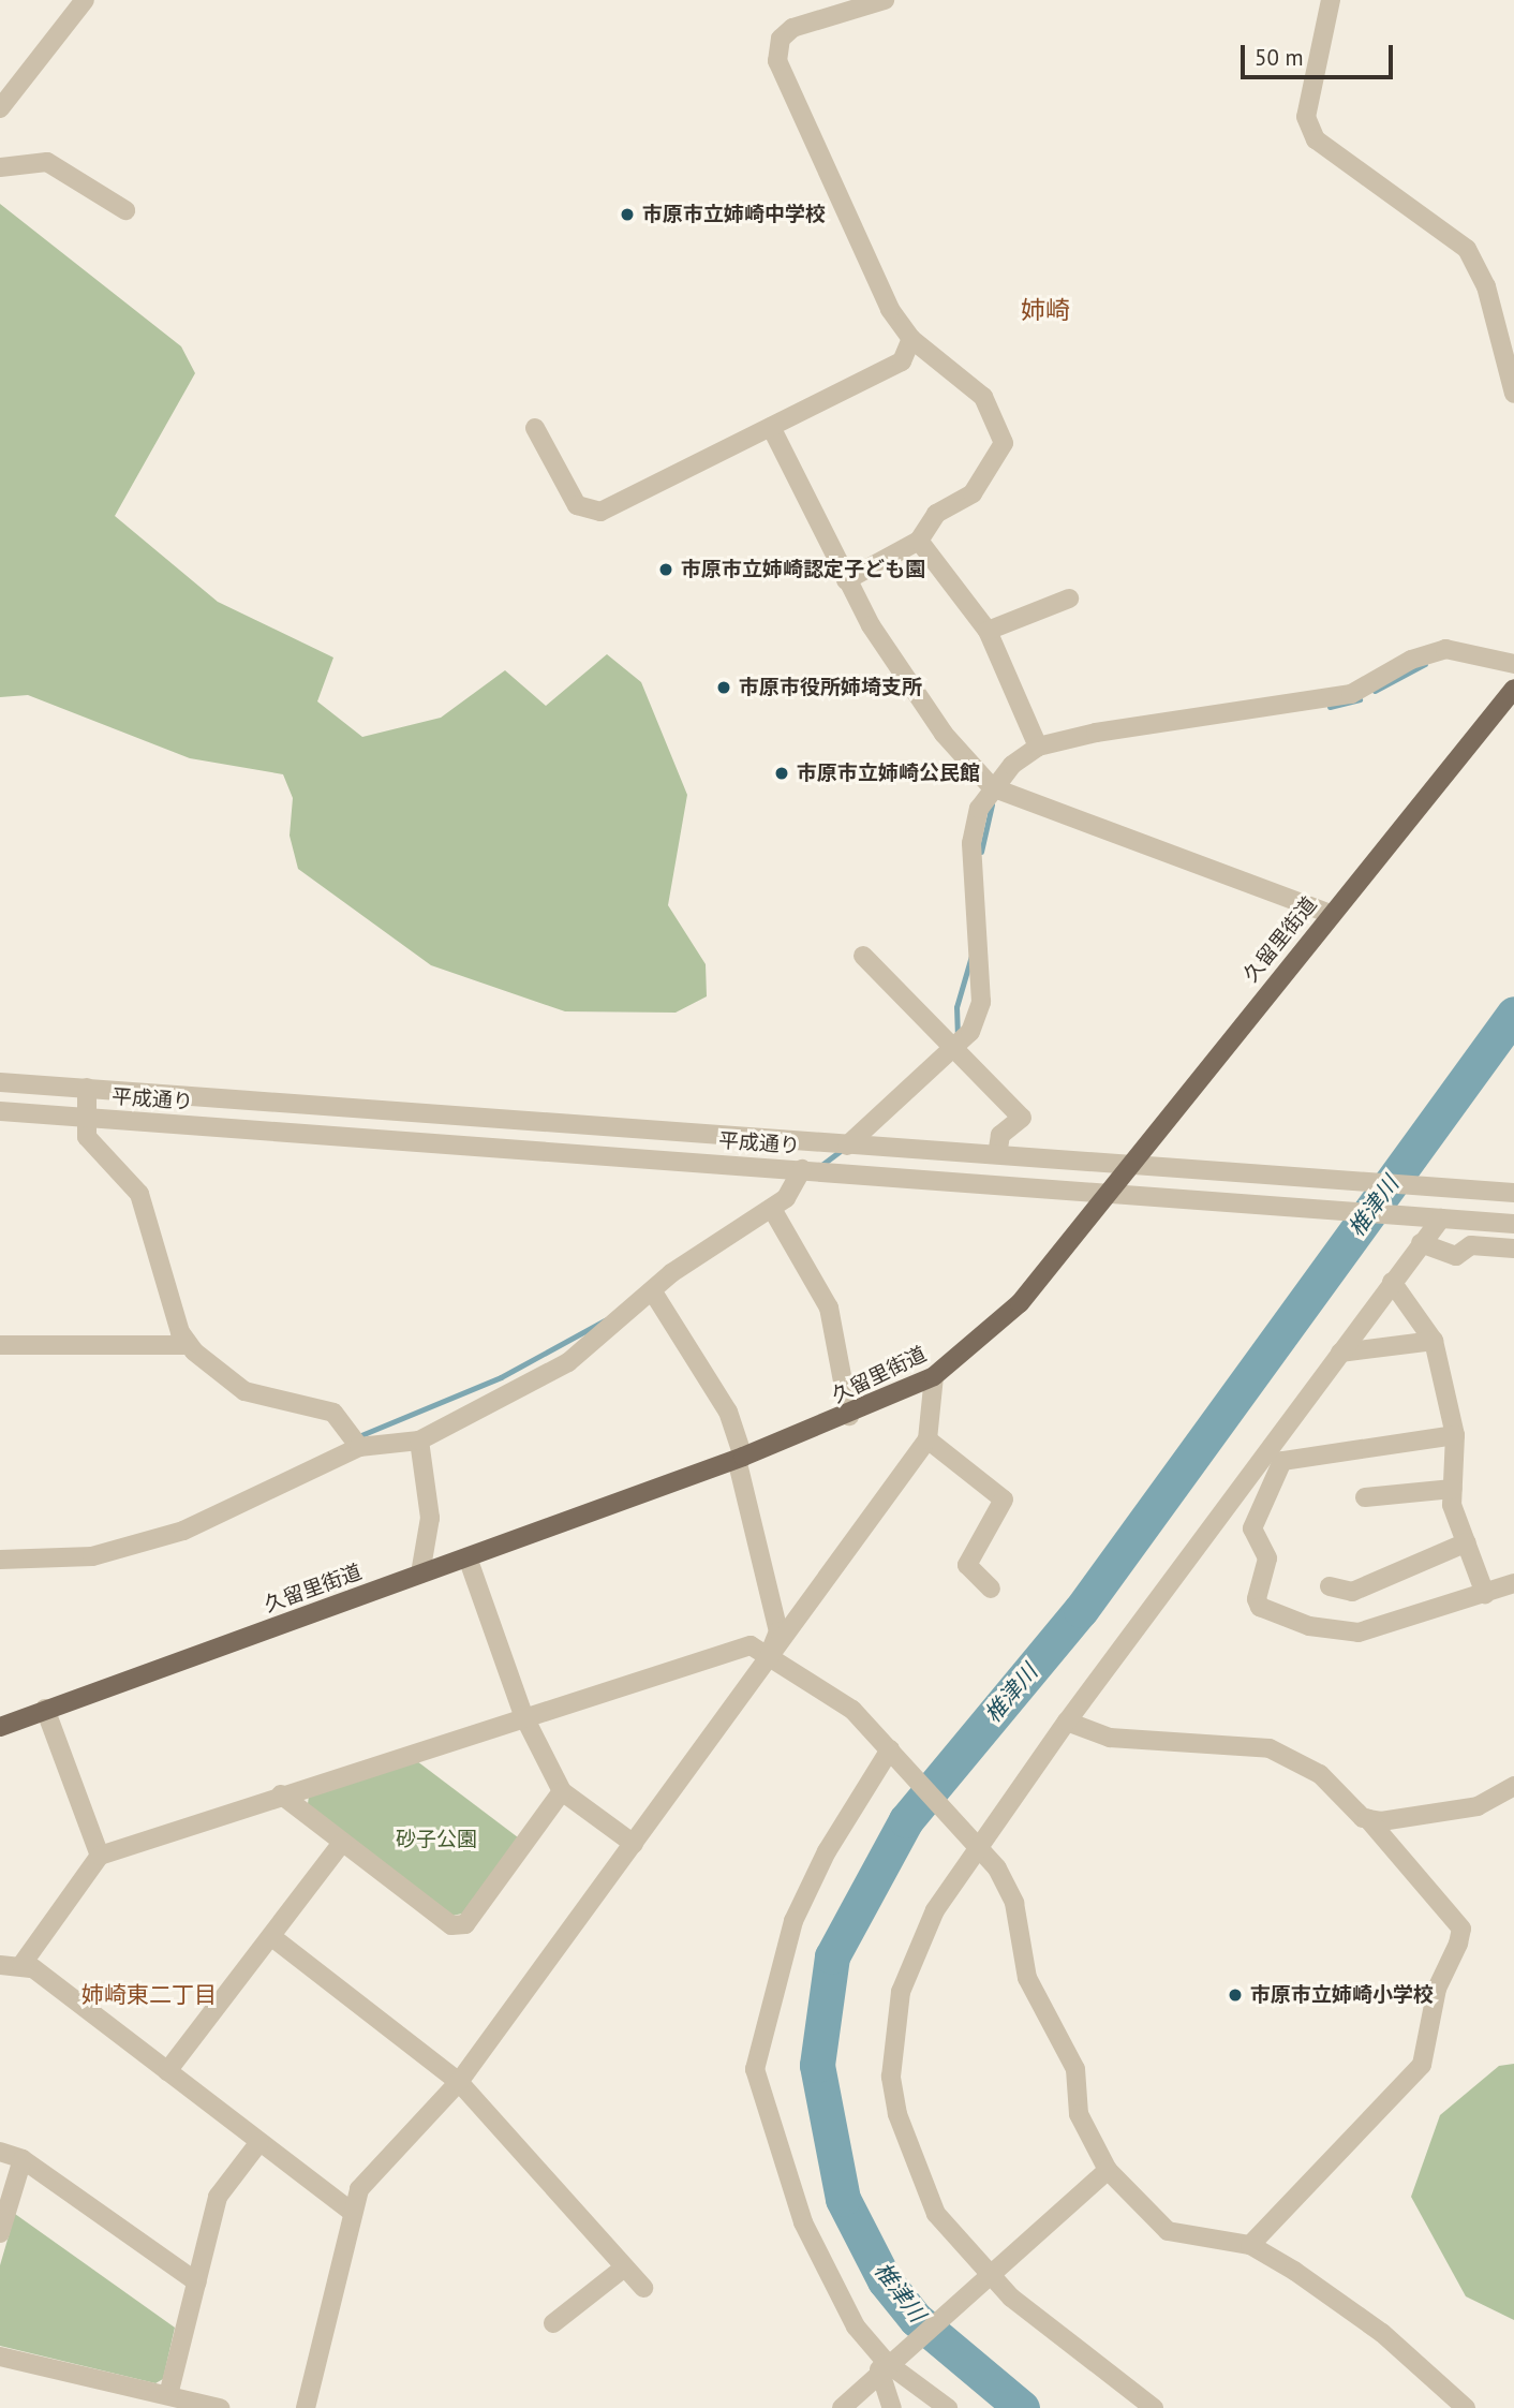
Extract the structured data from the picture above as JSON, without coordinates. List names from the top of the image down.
{
  "streets": {
    "main road": ["久留里街道"],
    "street": ["平成通り"]
  },
  "crossings": [
    ["久留里街道", "平成通り"]
  ],
  "districts": ["姉崎", "姉崎東二丁目"],
  "water": ["椎津川"],
  "parks": ["砂子公園"],
  "places": [
    "市原市立姉崎中学校",
    "市原市立姉崎認定子ども園",
    "市原市役所姉埼支所",
    "市原市立姉崎公民館",
    "市原市立姉崎小学校"
  ],
  "scale_bar": "50 m"
}
